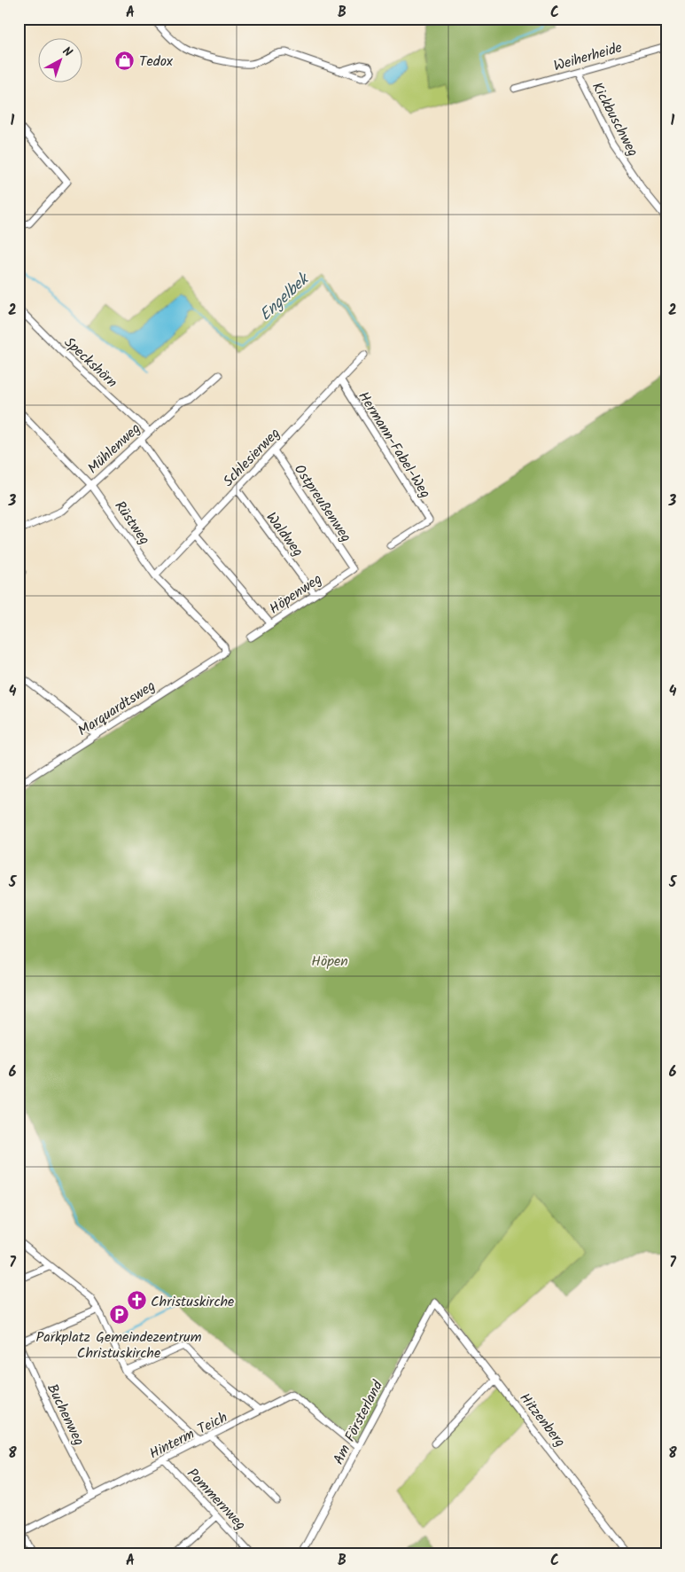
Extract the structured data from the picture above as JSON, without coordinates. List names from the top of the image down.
{
  "streets": {
    "street": [
      "Weiherheide",
      "Kickbuschweg",
      "Speckshörn",
      "Hermann-Fabel-Weg",
      "Mühlenweg",
      "Schlesierweg",
      "Ostpreußenweg",
      "Rüstweg",
      "Waldweg",
      "Höpenweg",
      "Marquardtsweg",
      "Buchenweg",
      "Hitzenberg",
      "Am Försterland",
      "Hinterm Teich",
      "Pommernweg"
    ]
  },
  "crossings": [
    ["Weiherheide", "Kickbuschweg"],
    ["Speckshörn", "Mühlenweg"],
    ["Hermann-Fabel-Weg", "Schlesierweg"],
    ["Mühlenweg", "Rüstweg"],
    ["Schlesierweg", "Ostpreußenweg"],
    ["Schlesierweg", "Rüstweg"],
    ["Schlesierweg", "Waldweg"],
    ["Ostpreußenweg", "Höpenweg"],
    ["Rüstweg", "Marquardtsweg"],
    ["Waldweg", "Höpenweg"],
    ["Buchenweg", "Hinterm Teich"],
    ["Hitzenberg", "Am Försterland"],
    ["Am Försterland", "Hinterm Teich"],
    ["Hinterm Teich", "Pommernweg"]
  ],
  "water": ["Engelbek"],
  "parks": ["Höpen"],
  "places": {
    "shop": ["Tedox"],
    "church": ["Christuskirche"],
    "parking": ["Parkplatz Gemeindezentrum Christuskirche"]
  },
  "north": "top right",
  "grid": {
    "columns": ["A", "B", "C"],
    "rows": [
      "1",
      "2",
      "3",
      "4",
      "5",
      "6",
      "7",
      "8"
    ]
  }
}
